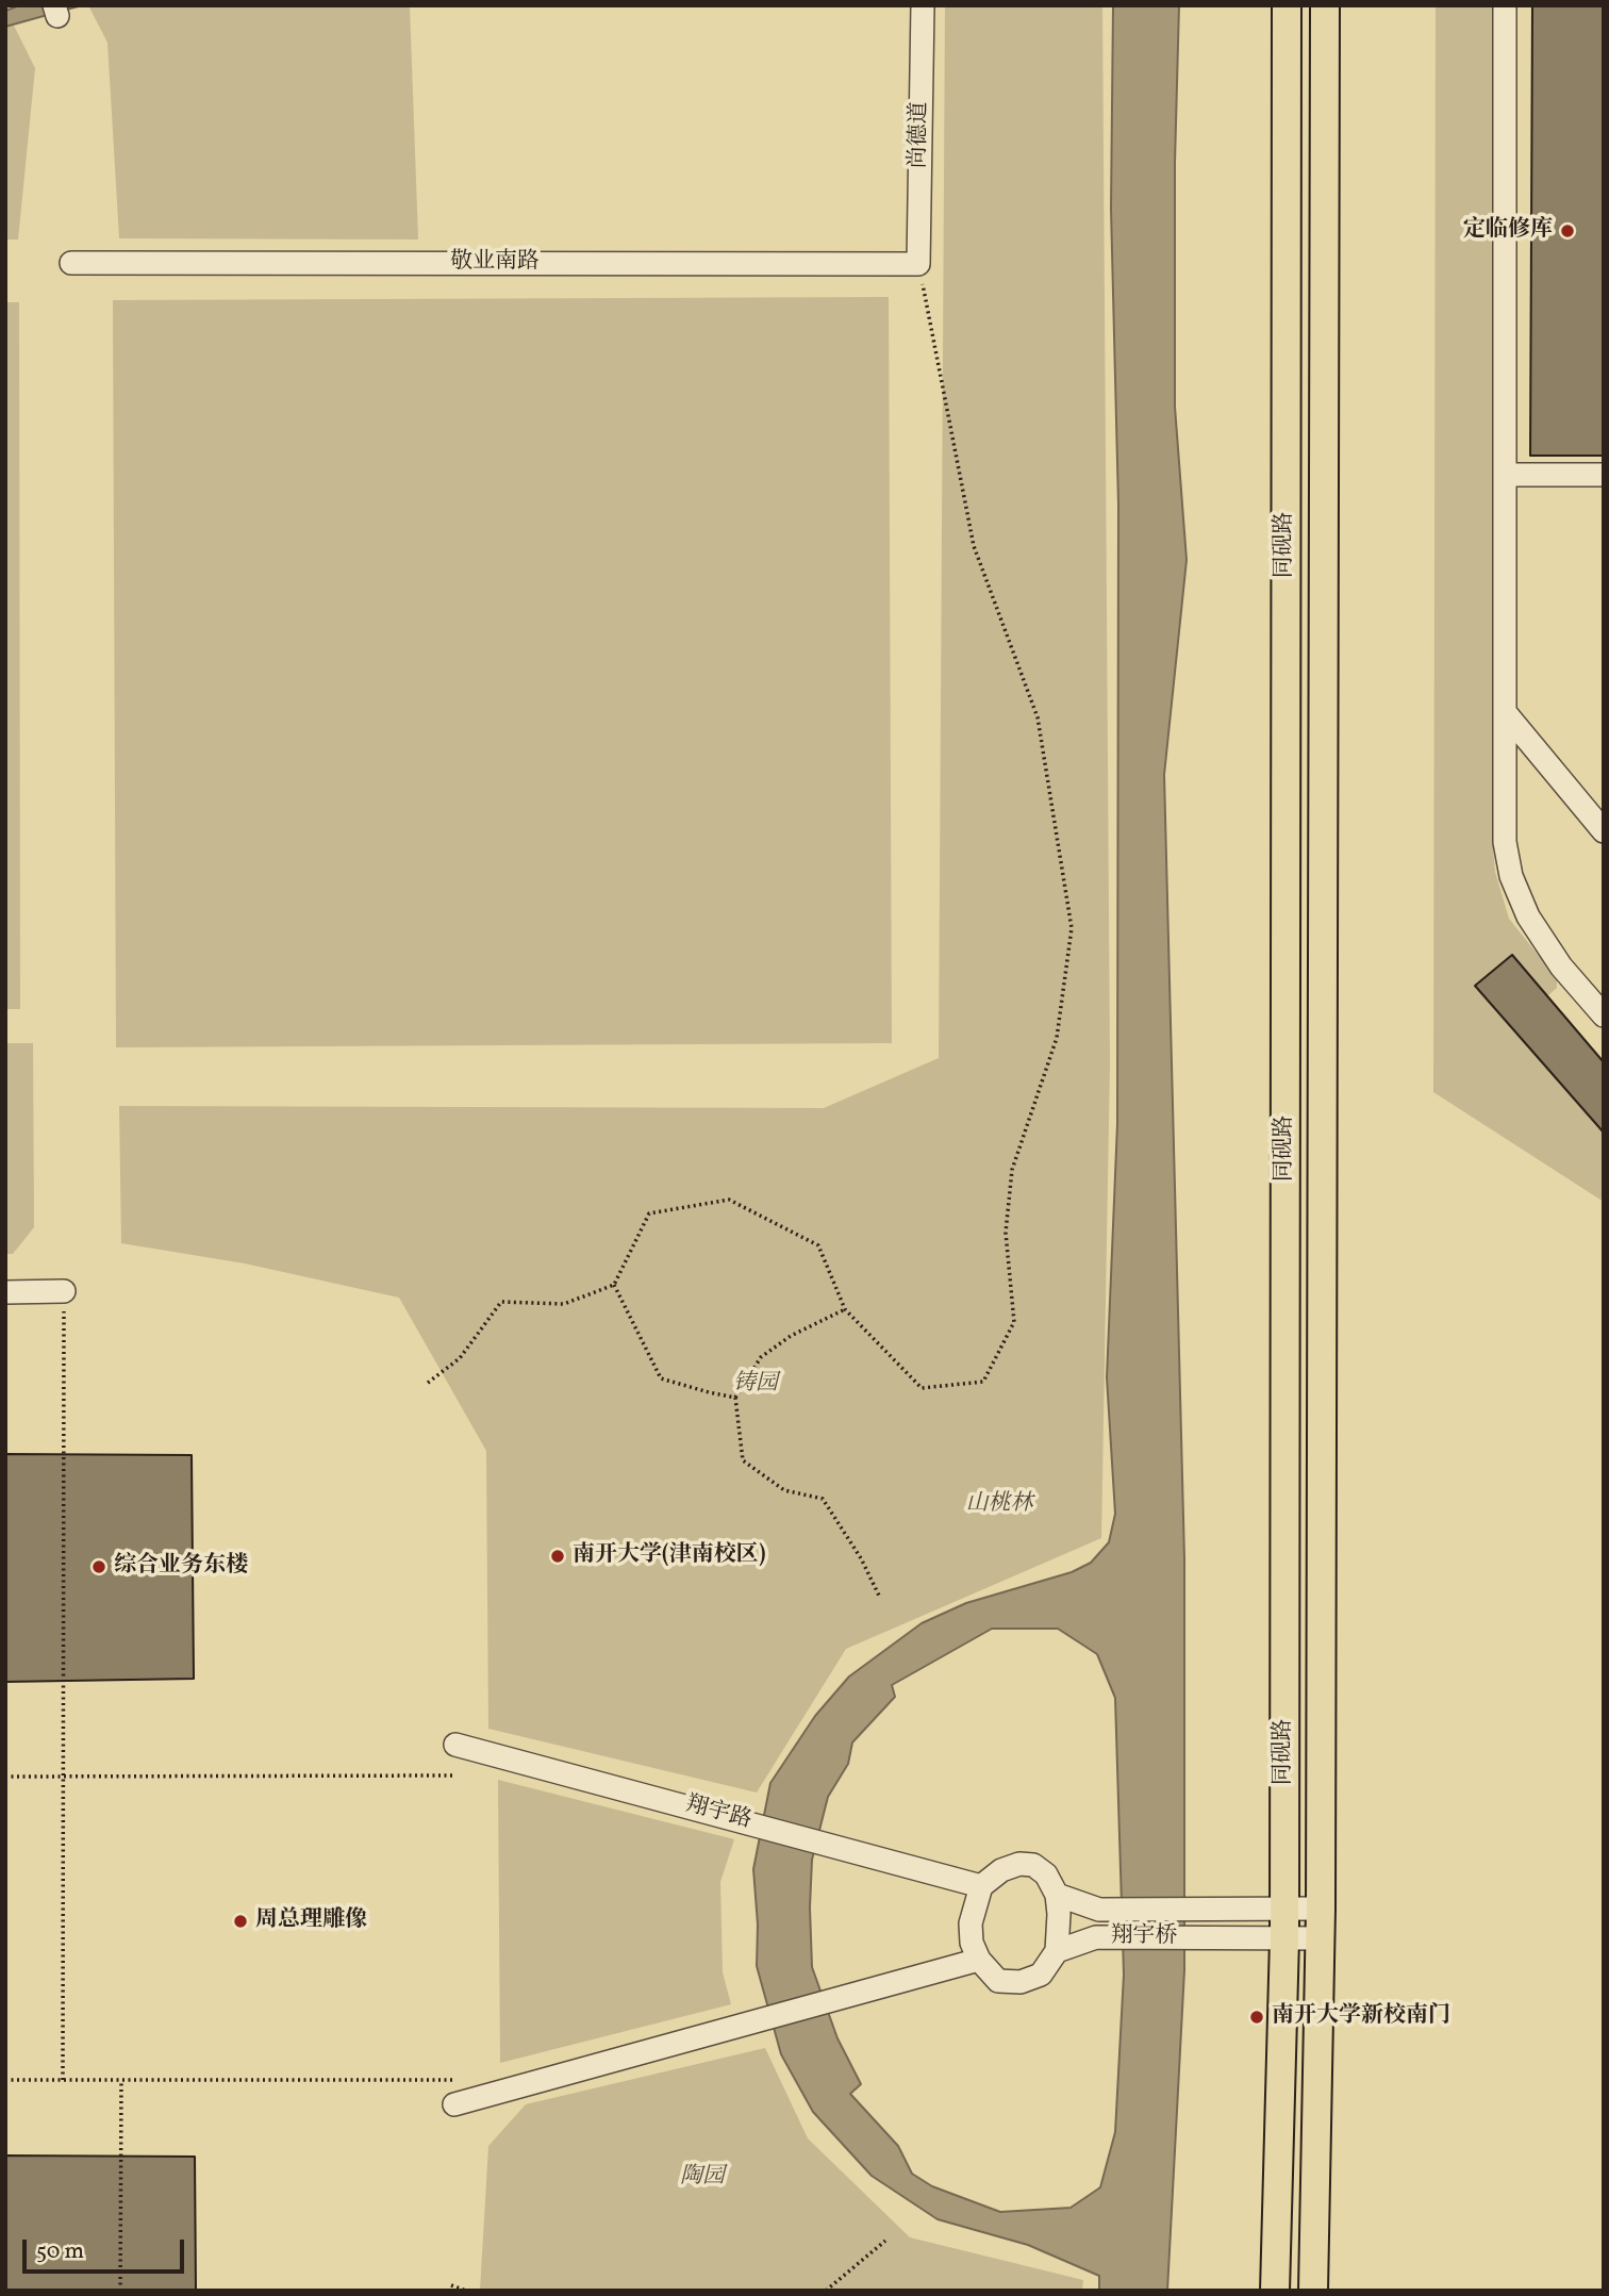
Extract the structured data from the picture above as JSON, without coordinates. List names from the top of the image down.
{
  "streets": {
    "main road": ["同砚路"],
    "street": [
      "尚德道",
      "敬业南路",
      "翔宇路",
      "翔宇桥"
    ]
  },
  "crossings": [
    ["尚德道", "敬业南路"],
    ["同砚路", "翔宇桥"],
    ["翔宇路", "翔宇桥"]
  ],
  "parks": ["铸园", "山桃林", "陶园"],
  "places": [
    "定临修库",
    "南开大学(津南校区)",
    "综合业务东楼",
    "周总理雕像",
    "南开大学新校南门"
  ],
  "scale_bar": "50 m"
}
